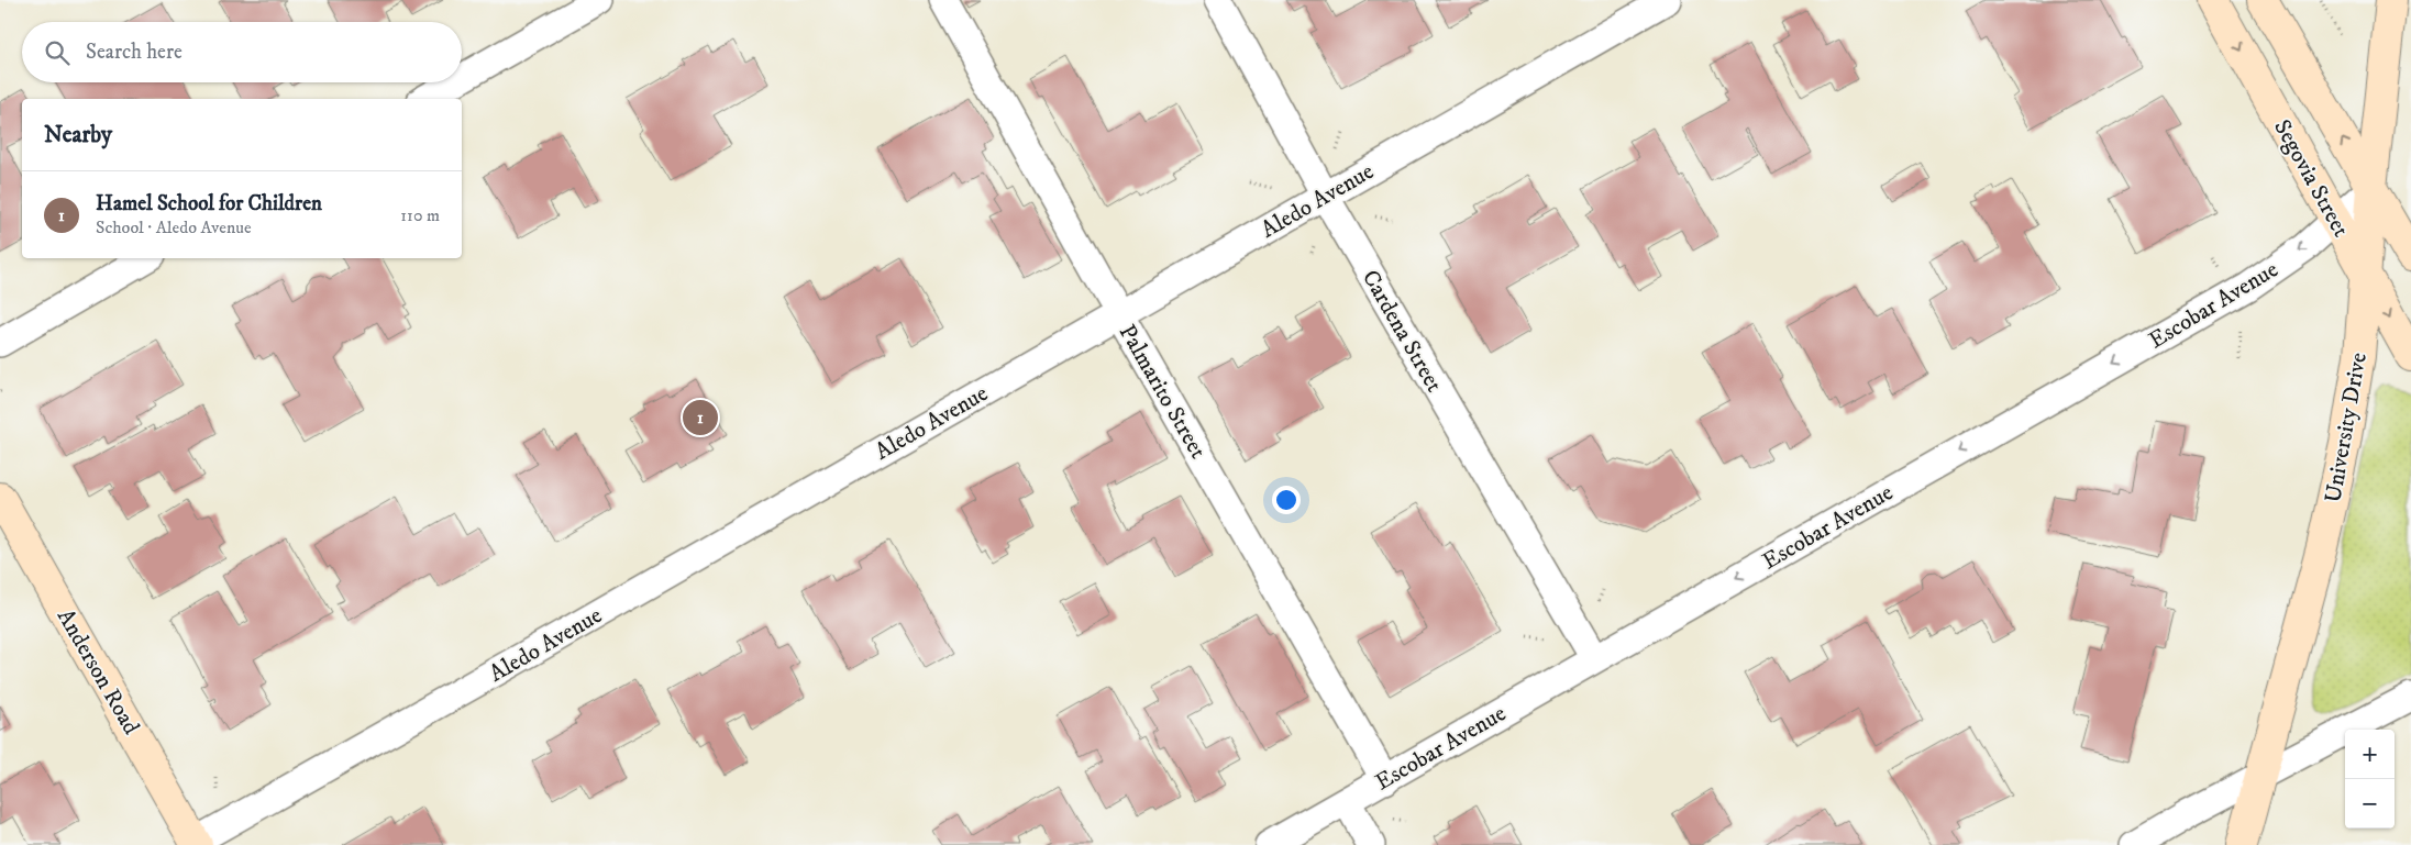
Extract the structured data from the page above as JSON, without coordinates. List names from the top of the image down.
{
  "streets": {
    "street": [
      "Segovia Street",
      "Aledo Avenue",
      "Escobar Avenue",
      "Cardena Street",
      "Palmarito Street",
      "University Drive",
      "Anderson Road"
    ]
  },
  "crossings": [
    ["Segovia Street", "Escobar Avenue"],
    ["Segovia Street", "University Drive"],
    ["Aledo Avenue", "Cardena Street"],
    ["Aledo Avenue", "Palmarito Street"],
    ["Aledo Avenue", "Anderson Road"],
    ["Escobar Avenue", "Cardena Street"],
    ["Escobar Avenue", "Palmarito Street"],
    ["Escobar Avenue", "University Drive"]
  ],
  "one_way": ["Escobar Avenue"],
  "page": {
    "search": "Search here",
    "heading": "Nearby",
    "list": [
      {
        "mark": "1",
        "name": "Hamel School for Children",
        "note": "School · Aledo Avenue",
        "value": "110 m"
      }
    ],
    "pins": "1",
    "map_buttons": ["+", "−"]
  }
}
